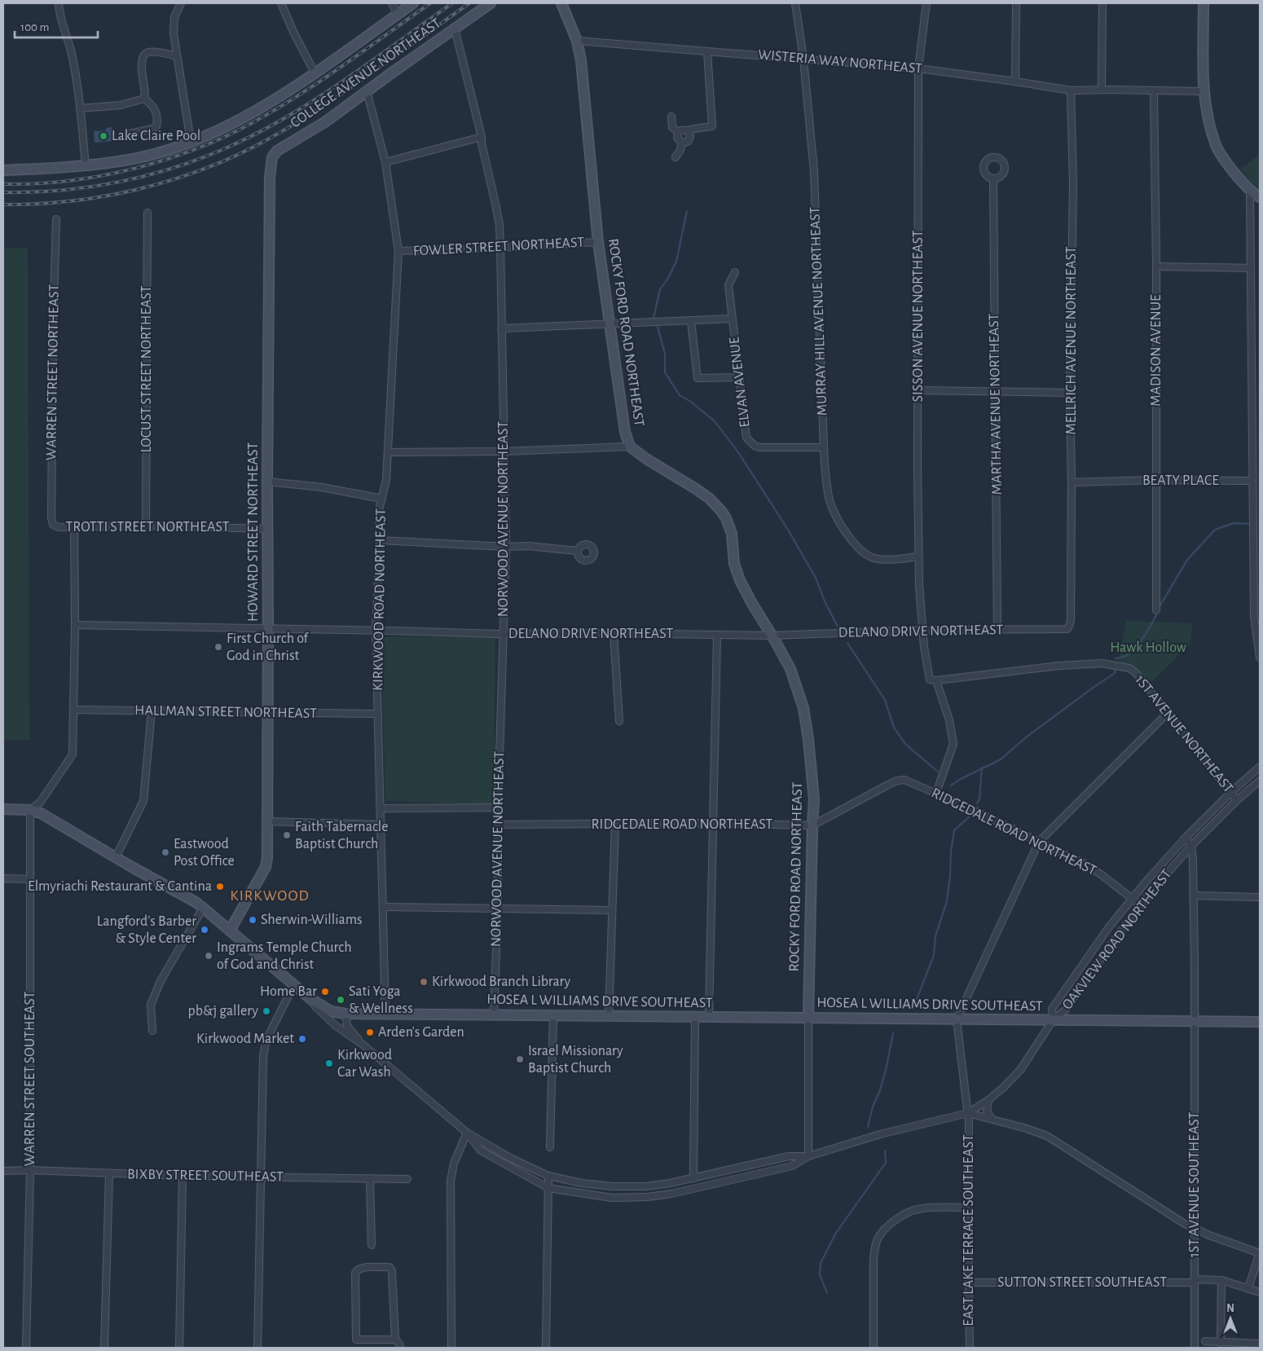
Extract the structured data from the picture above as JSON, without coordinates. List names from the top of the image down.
{
  "streets": {
    "street": [
      "WISTERIA WAY NORTHEAST",
      "COLLEGE AVENUE NORTHEAST",
      "FOWLER STREET NORTHEAST",
      "MURRAY HILL AVENUE NORTHEAST",
      "SISSON AVENUE NORTHEAST",
      "ROCKY FORD ROAD NORTHEAST",
      "MELLRICH AVENUE NORTHEAST",
      "MADISON AVENUE",
      "LOCUST STREET NORTHEAST",
      "WARREN STREET NORTHEAST",
      "ELVAN AVENUE",
      "MARTHA AVENUE NORTHEAST",
      "BEATY PLACE",
      "NORWOOD AVENUE NORTHEAST",
      "TROTTI STREET NORTHEAST",
      "HOWARD STREET NORTHEAST",
      "KIRKWOOD ROAD NORTHEAST",
      "DELANO DRIVE NORTHEAST",
      "HALLMAN STREET NORTHEAST",
      "1ST AVENUE NORTHEAST",
      "RIDGEDALE ROAD NORTHEAST",
      "OAKVIEW ROAD NORTHEAST",
      "HOSEA L WILLIAMS DRIVE SOUTHEAST",
      "WARREN STREET SOUTHEAST",
      "BIXBY STREET SOUTHEAST",
      "1ST AVENUE SOUTHEAST",
      "EAST LAKE TERRACE SOUTHEAST",
      "SUTTON STREET SOUTHEAST"
    ]
  },
  "crossings": [
    ["WISTERIA WAY NORTHEAST", "MURRAY HILL AVENUE NORTHEAST"],
    ["WISTERIA WAY NORTHEAST", "SISSON AVENUE NORTHEAST"],
    ["WISTERIA WAY NORTHEAST", "ROCKY FORD ROAD NORTHEAST"],
    ["WISTERIA WAY NORTHEAST", "MELLRICH AVENUE NORTHEAST"],
    ["WISTERIA WAY NORTHEAST", "MADISON AVENUE"],
    ["COLLEGE AVENUE NORTHEAST", "NORWOOD AVENUE NORTHEAST"],
    ["COLLEGE AVENUE NORTHEAST", "HOWARD STREET NORTHEAST"],
    ["COLLEGE AVENUE NORTHEAST", "KIRKWOOD ROAD NORTHEAST"],
    ["FOWLER STREET NORTHEAST", "ROCKY FORD ROAD NORTHEAST"],
    ["FOWLER STREET NORTHEAST", "NORWOOD AVENUE NORTHEAST"],
    ["FOWLER STREET NORTHEAST", "KIRKWOOD ROAD NORTHEAST"],
    ["MURRAY HILL AVENUE NORTHEAST", "SISSON AVENUE NORTHEAST"],
    ["MURRAY HILL AVENUE NORTHEAST", "ELVAN AVENUE"],
    ["SISSON AVENUE NORTHEAST", "DELANO DRIVE NORTHEAST"],
    ["SISSON AVENUE NORTHEAST", "1ST AVENUE NORTHEAST"],
    ["ROCKY FORD ROAD NORTHEAST", "DELANO DRIVE NORTHEAST"],
    ["ROCKY FORD ROAD NORTHEAST", "RIDGEDALE ROAD NORTHEAST"],
    ["ROCKY FORD ROAD NORTHEAST", "HOSEA L WILLIAMS DRIVE SOUTHEAST"],
    ["MELLRICH AVENUE NORTHEAST", "BEATY PLACE"],
    ["MELLRICH AVENUE NORTHEAST", "DELANO DRIVE NORTHEAST"],
    ["MADISON AVENUE", "BEATY PLACE"],
    ["LOCUST STREET NORTHEAST", "TROTTI STREET NORTHEAST"],
    ["WARREN STREET NORTHEAST", "TROTTI STREET NORTHEAST"],
    ["MARTHA AVENUE NORTHEAST", "DELANO DRIVE NORTHEAST"],
    ["NORWOOD AVENUE NORTHEAST", "DELANO DRIVE NORTHEAST"],
    ["NORWOOD AVENUE NORTHEAST", "RIDGEDALE ROAD NORTHEAST"],
    ["NORWOOD AVENUE NORTHEAST", "HOSEA L WILLIAMS DRIVE SOUTHEAST"],
    ["TROTTI STREET NORTHEAST", "HOWARD STREET NORTHEAST"],
    ["HOWARD STREET NORTHEAST", "DELANO DRIVE NORTHEAST"],
    ["HOWARD STREET NORTHEAST", "HALLMAN STREET NORTHEAST"],
    ["HOWARD STREET NORTHEAST", "HOSEA L WILLIAMS DRIVE SOUTHEAST"],
    ["KIRKWOOD ROAD NORTHEAST", "DELANO DRIVE NORTHEAST"],
    ["KIRKWOOD ROAD NORTHEAST", "HALLMAN STREET NORTHEAST"],
    ["KIRKWOOD ROAD NORTHEAST", "HOSEA L WILLIAMS DRIVE SOUTHEAST"],
    ["1ST AVENUE NORTHEAST", "OAKVIEW ROAD NORTHEAST"],
    ["RIDGEDALE ROAD NORTHEAST", "OAKVIEW ROAD NORTHEAST"],
    ["OAKVIEW ROAD NORTHEAST", "HOSEA L WILLIAMS DRIVE SOUTHEAST"],
    ["HOSEA L WILLIAMS DRIVE SOUTHEAST", "WARREN STREET SOUTHEAST"],
    ["HOSEA L WILLIAMS DRIVE SOUTHEAST", "1ST AVENUE SOUTHEAST"],
    ["HOSEA L WILLIAMS DRIVE SOUTHEAST", "EAST LAKE TERRACE SOUTHEAST"],
    ["WARREN STREET SOUTHEAST", "BIXBY STREET SOUTHEAST"],
    ["1ST AVENUE SOUTHEAST", "SUTTON STREET SOUTHEAST"],
    ["EAST LAKE TERRACE SOUTHEAST", "SUTTON STREET SOUTHEAST"]
  ],
  "districts": ["KIRKWOOD"],
  "parks": ["Hawk Hollow"],
  "places": [
    "Lake Claire Pool",
    "First Church of God in Christ",
    "Faith Tabernacle Baptist Church",
    "Eastwood Post Office",
    "Elmyriachi Restaurant & Cantina",
    "Sherwin-Williams",
    "Langford's Barber & Style Center",
    "Ingrams Temple Church of God and Christ",
    "Kirkwood Branch Library",
    "Home Bar",
    "Sati Yoga & Wellness",
    "pb&j gallery",
    "Arden's Garden",
    "Kirkwood Market",
    "Israel Missionary Baptist Church",
    "Kirkwood Car Wash"
  ],
  "scale_bar": "100 m",
  "north": "top"
}
